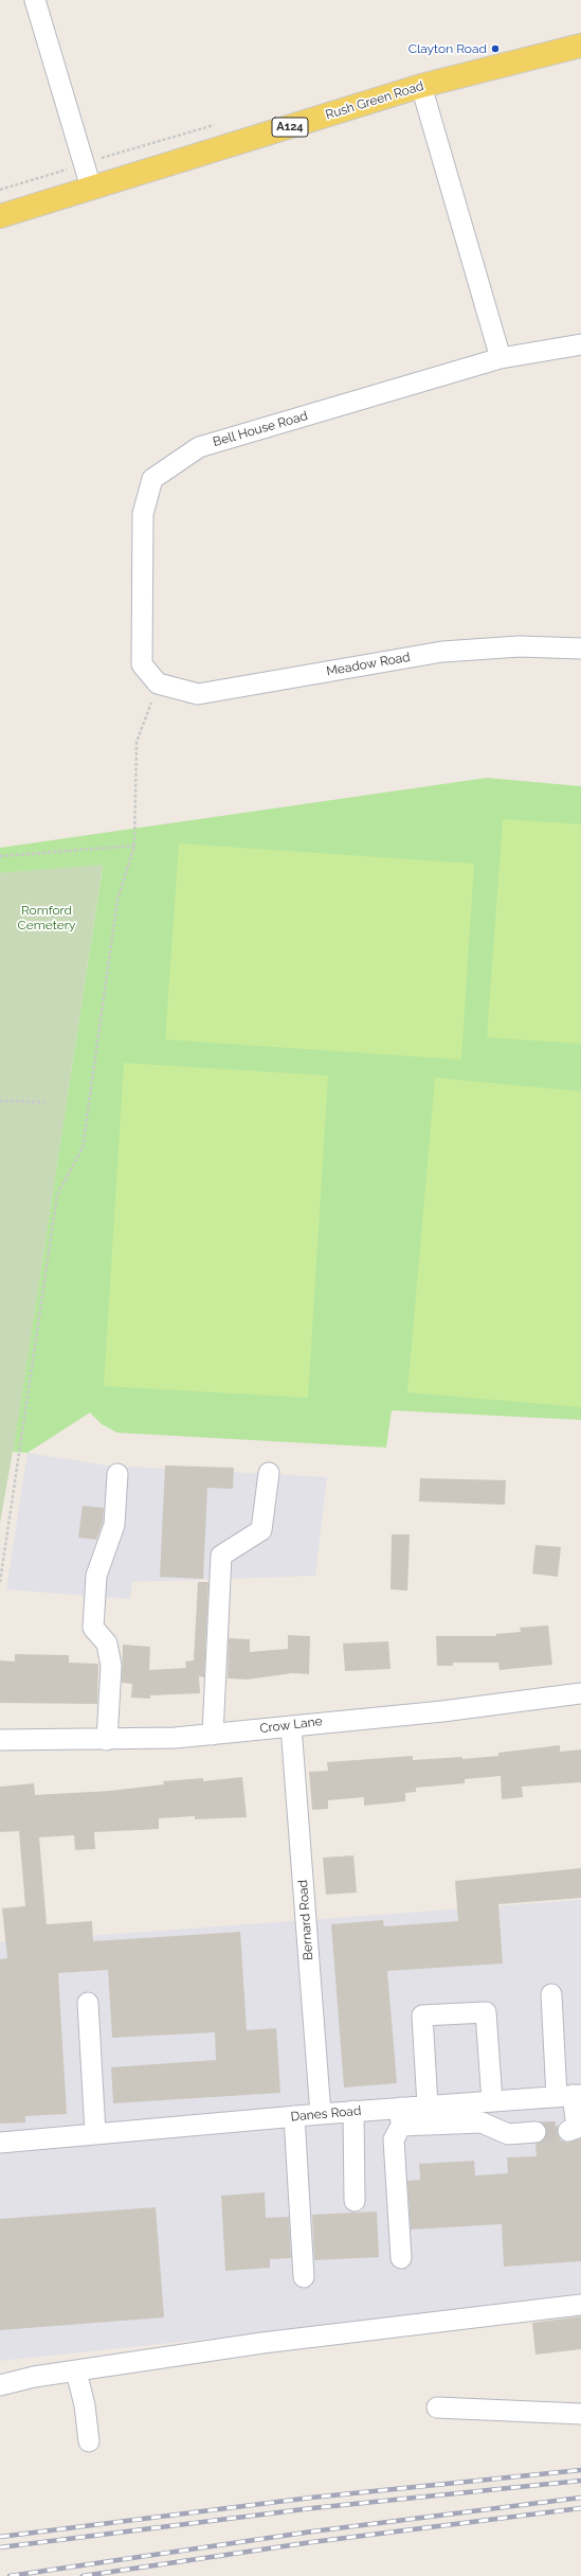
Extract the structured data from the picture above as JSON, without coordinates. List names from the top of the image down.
{
  "streets": {
    "main road": ["Rush Green Road", "A124"],
    "street": [
      "Bell House Road",
      "Meadow Road",
      "Crow Lane",
      "Bernard Road",
      "Danes Road"
    ]
  },
  "crossings": [
    ["Bell House Road", "Meadow Road"],
    ["Crow Lane", "Bernard Road"],
    ["Bernard Road", "Danes Road"]
  ],
  "parks": ["Romford Cemetery"],
  "places": ["Clayton Road"]
}
